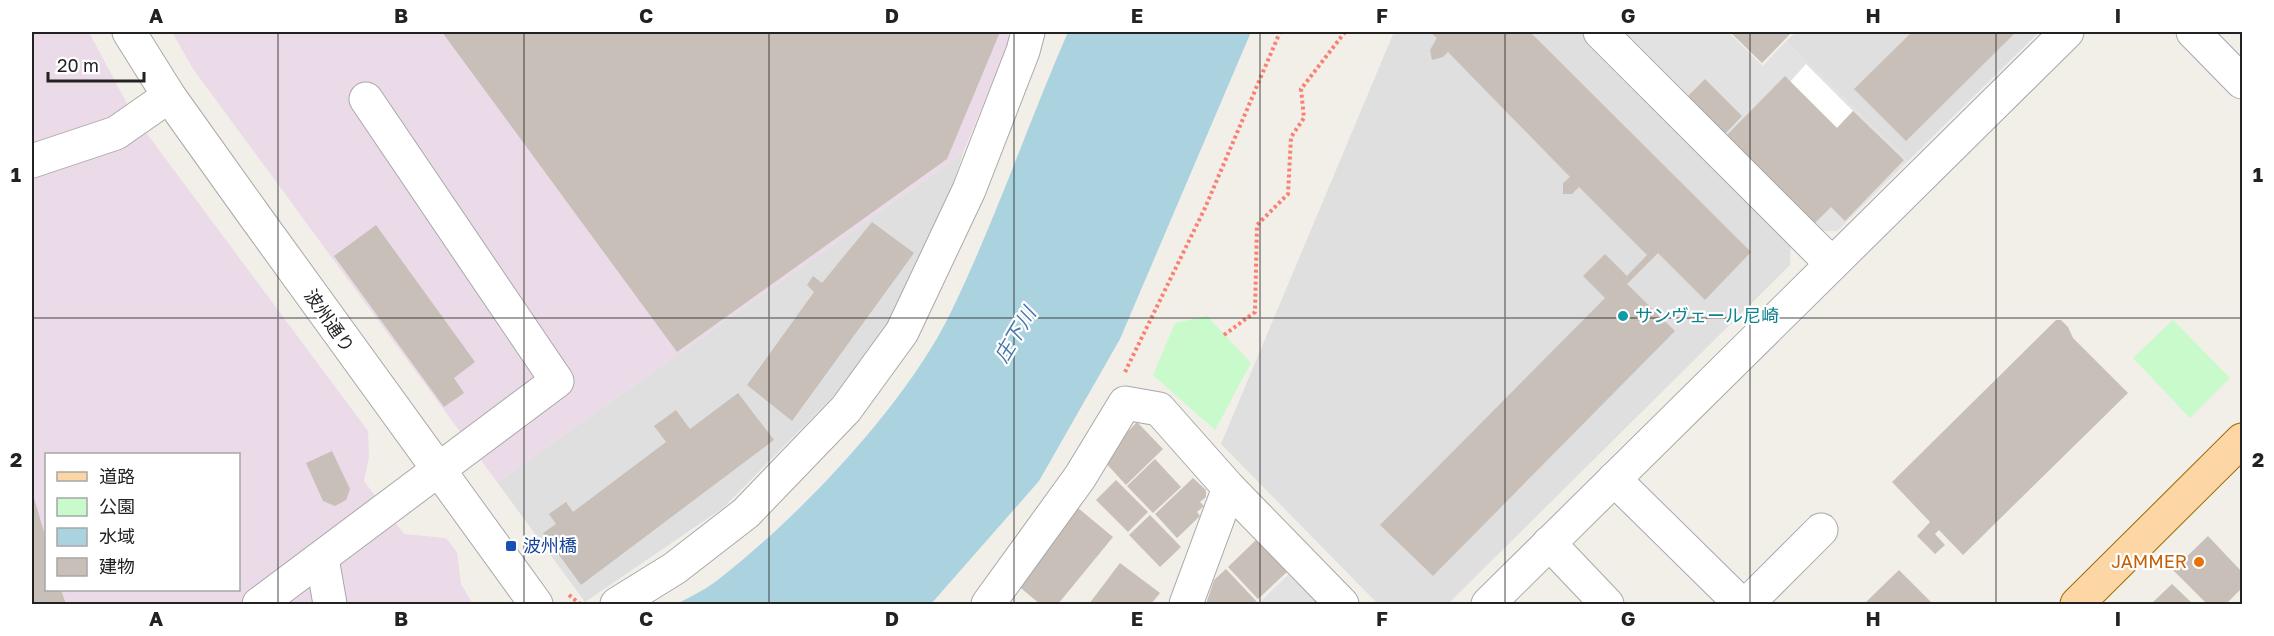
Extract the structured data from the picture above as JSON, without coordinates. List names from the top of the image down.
{
  "streets": {
    "street": ["波州通り"]
  },
  "water": ["庄下川"],
  "places": {
    "other": ["サンヴェール尼崎", "JAMMER"],
    "transit": ["波州橋"]
  },
  "legend": [
    "道路",
    "公園",
    "水域",
    "建物"
  ],
  "scale_bar": "20 m",
  "grid": {
    "columns": [
      "A",
      "B",
      "C",
      "D",
      "E",
      "F",
      "G",
      "H",
      "I"
    ],
    "rows": ["1", "2"]
  }
}
